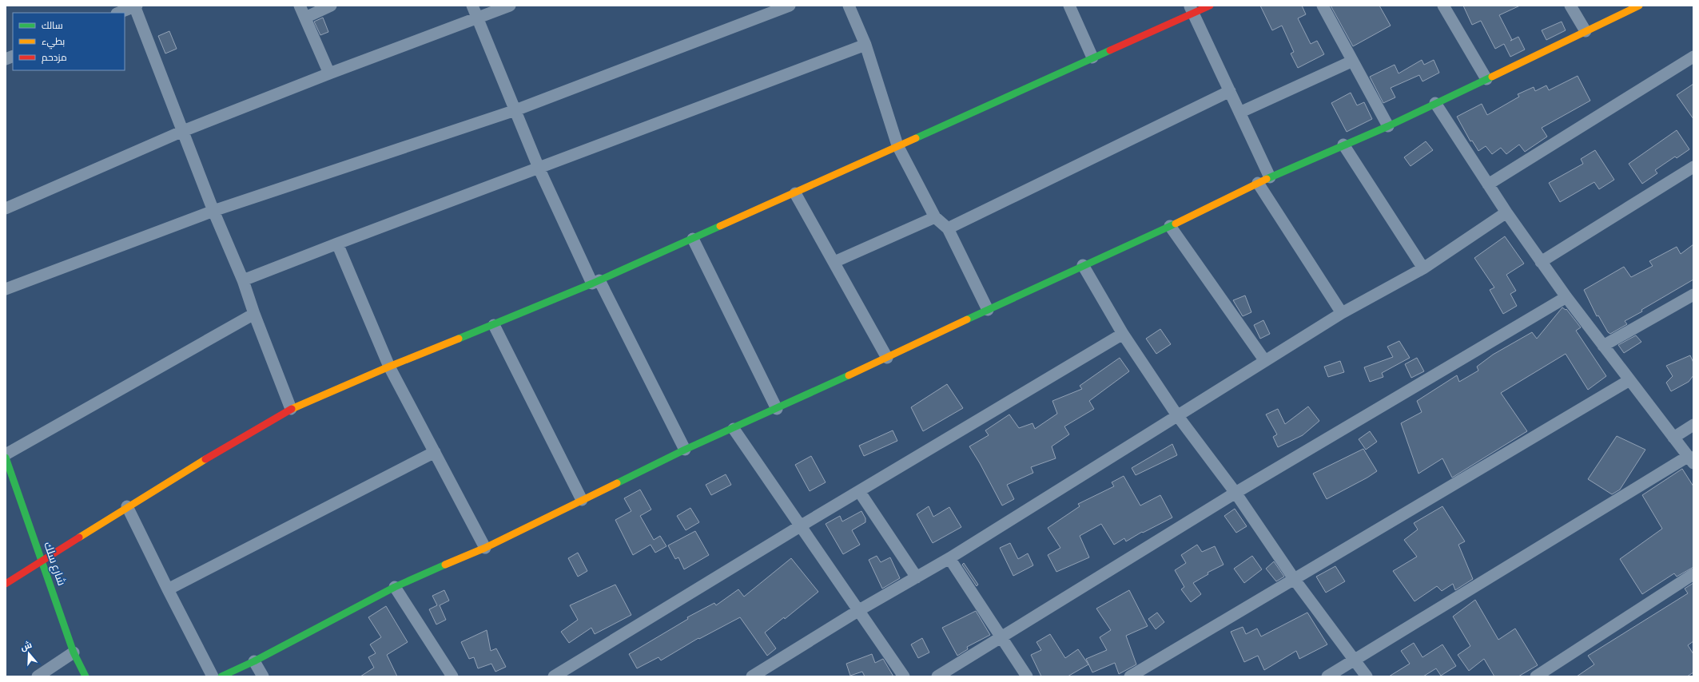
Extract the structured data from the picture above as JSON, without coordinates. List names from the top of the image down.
{
  "streets": {
    "street": ["شارع سلك"]
  },
  "legend": ["سالك", "بطيء", "مزدحم"],
  "north": "top"
}
